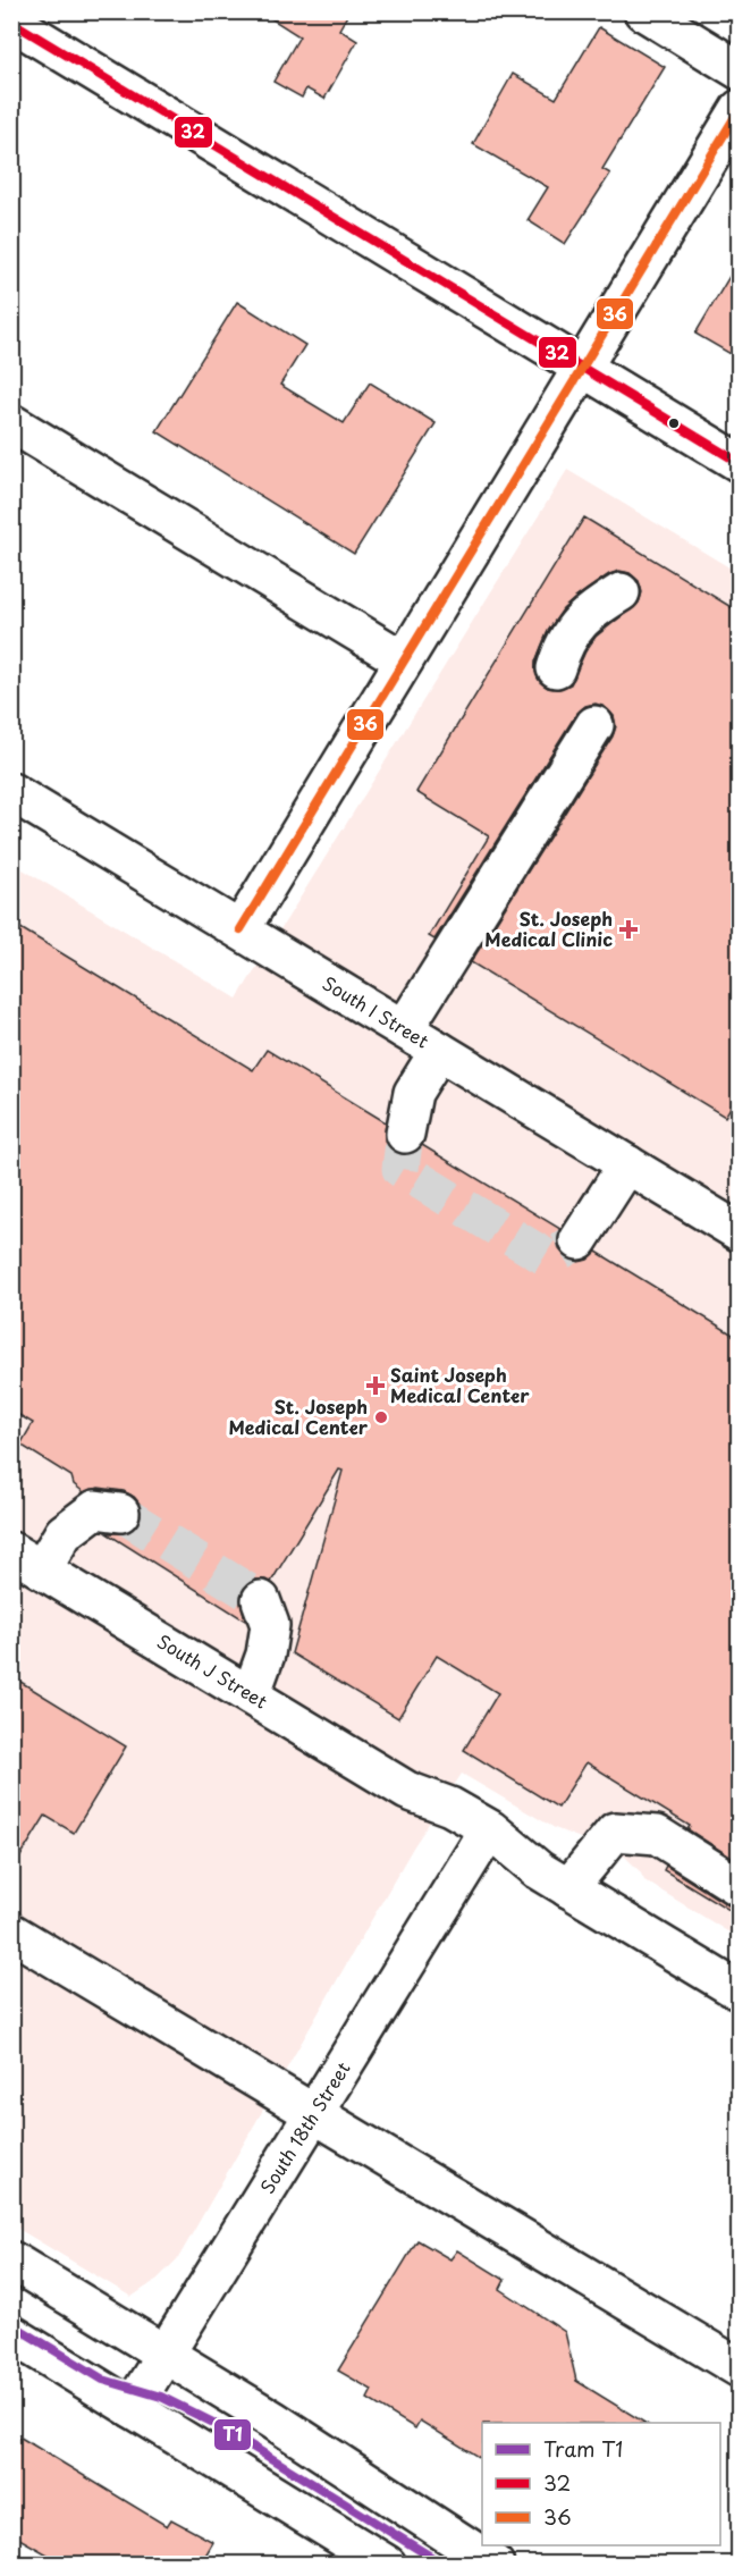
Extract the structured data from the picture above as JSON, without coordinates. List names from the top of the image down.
{
  "streets": {
    "street": ["South I Street", "South J Street", "South 18th Street"]
  },
  "places": {
    "health": ["St. Joseph Medical Clinic", "Saint Joseph Medical Center"],
    "other": ["St. Joseph Medical Center"]
  },
  "lines": ["transit line 32", "transit line 36", "tram line T1"],
  "legend": ["Tram T1", "32", "36"]
}
